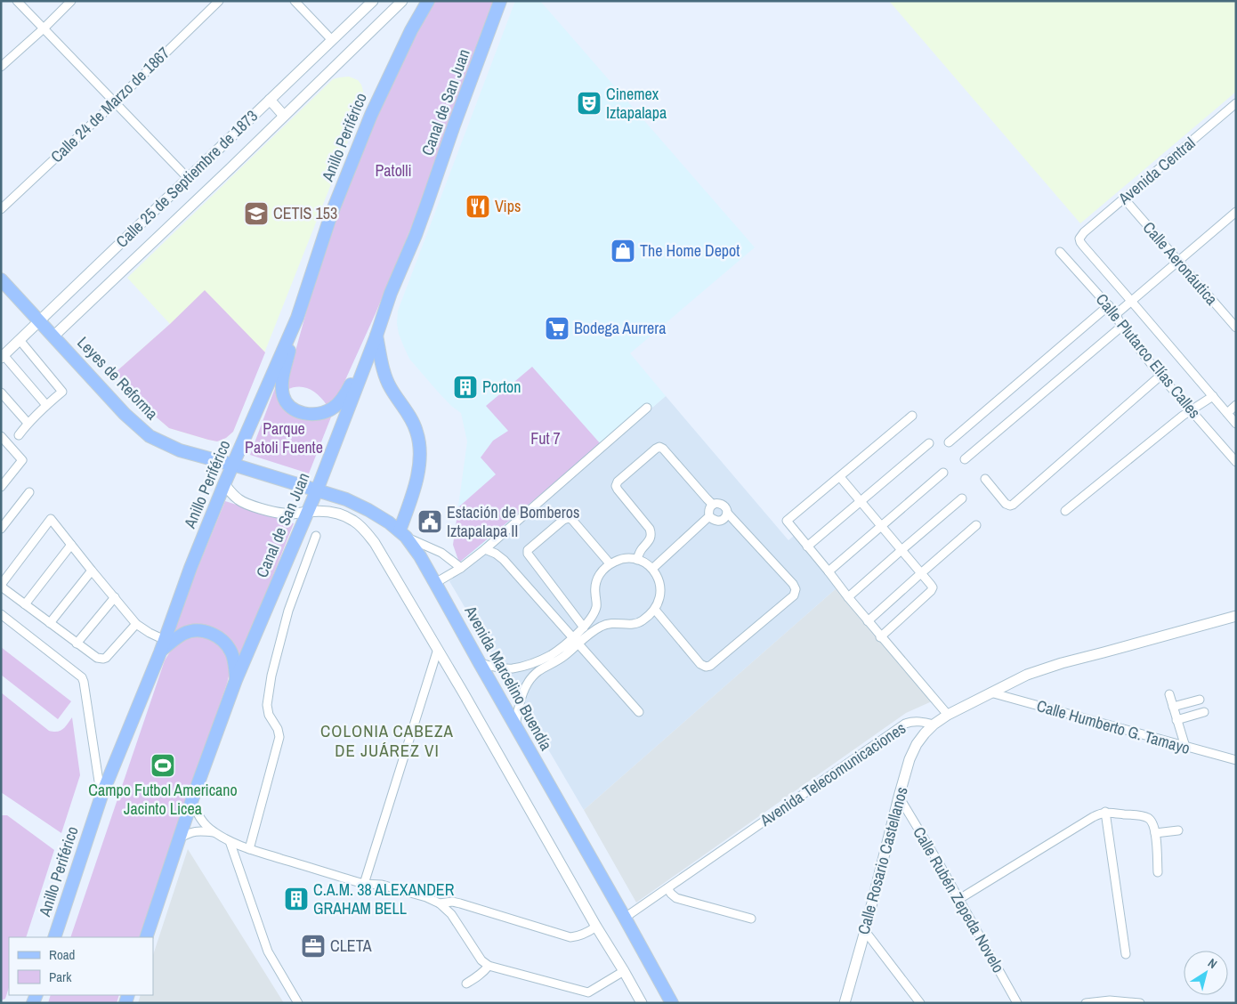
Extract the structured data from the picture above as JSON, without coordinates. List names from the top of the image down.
{
  "streets": {
    "main road": [
      "Canal de San Juan",
      "Anillo Periférico",
      "Leyes de Reforma",
      "Avenida Marcelino Buendía"
    ],
    "street": [
      "Calle 24 de Marzo de 1867",
      "Avenida Central",
      "Calle 25 de Septiembre de 1873",
      "Calle Aeronáutica",
      "Calle Plutarco Elías Calles",
      "Calle Humberto G. Tamayo",
      "Avenida Telecomunicaciones",
      "Calle Rosario Castellanos",
      "Calle Rubén Zepeda Novelo"
    ]
  },
  "crossings": [
    ["Canal de San Juan", "Avenida Marcelino Buendía"],
    ["Anillo Periférico", "Leyes de Reforma"],
    ["Anillo Periférico", "Avenida Marcelino Buendía"],
    ["Avenida Central", "Calle Aeronáutica"],
    ["Avenida Central", "Calle Plutarco Elías Calles"],
    ["Calle 25 de Septiembre de 1873", "Leyes de Reforma"],
    ["Leyes de Reforma", "Avenida Marcelino Buendía"],
    ["Avenida Marcelino Buendía", "Avenida Telecomunicaciones"],
    ["Avenida Telecomunicaciones", "Calle Rosario Castellanos"],
    ["Calle Rosario Castellanos", "Calle Rubén Zepeda Novelo"]
  ],
  "districts": ["COLONIA CABEZA DE JUÁREZ VI"],
  "parks": ["Patolli", "Parque Patoli Fuente", "Fut 7"],
  "places": {
    "theatre": ["Cinemex Iztapalapa"],
    "restaurant": ["Vips"],
    "school or university": ["CETIS 153"],
    "shop": ["The Home Depot"],
    "supermarket": ["Bodega Aurrera"],
    "building": ["Porton", "C.A.M. 38 ALEXANDER GRAHAM BELL"],
    "public building": ["Estación de Bomberos Iztapalapa II"],
    "sports": ["Campo Futbol Americano Jacinto Licea"],
    "office": ["CLETA"]
  },
  "legend": ["Road", "Park"],
  "north": "top right"
}
